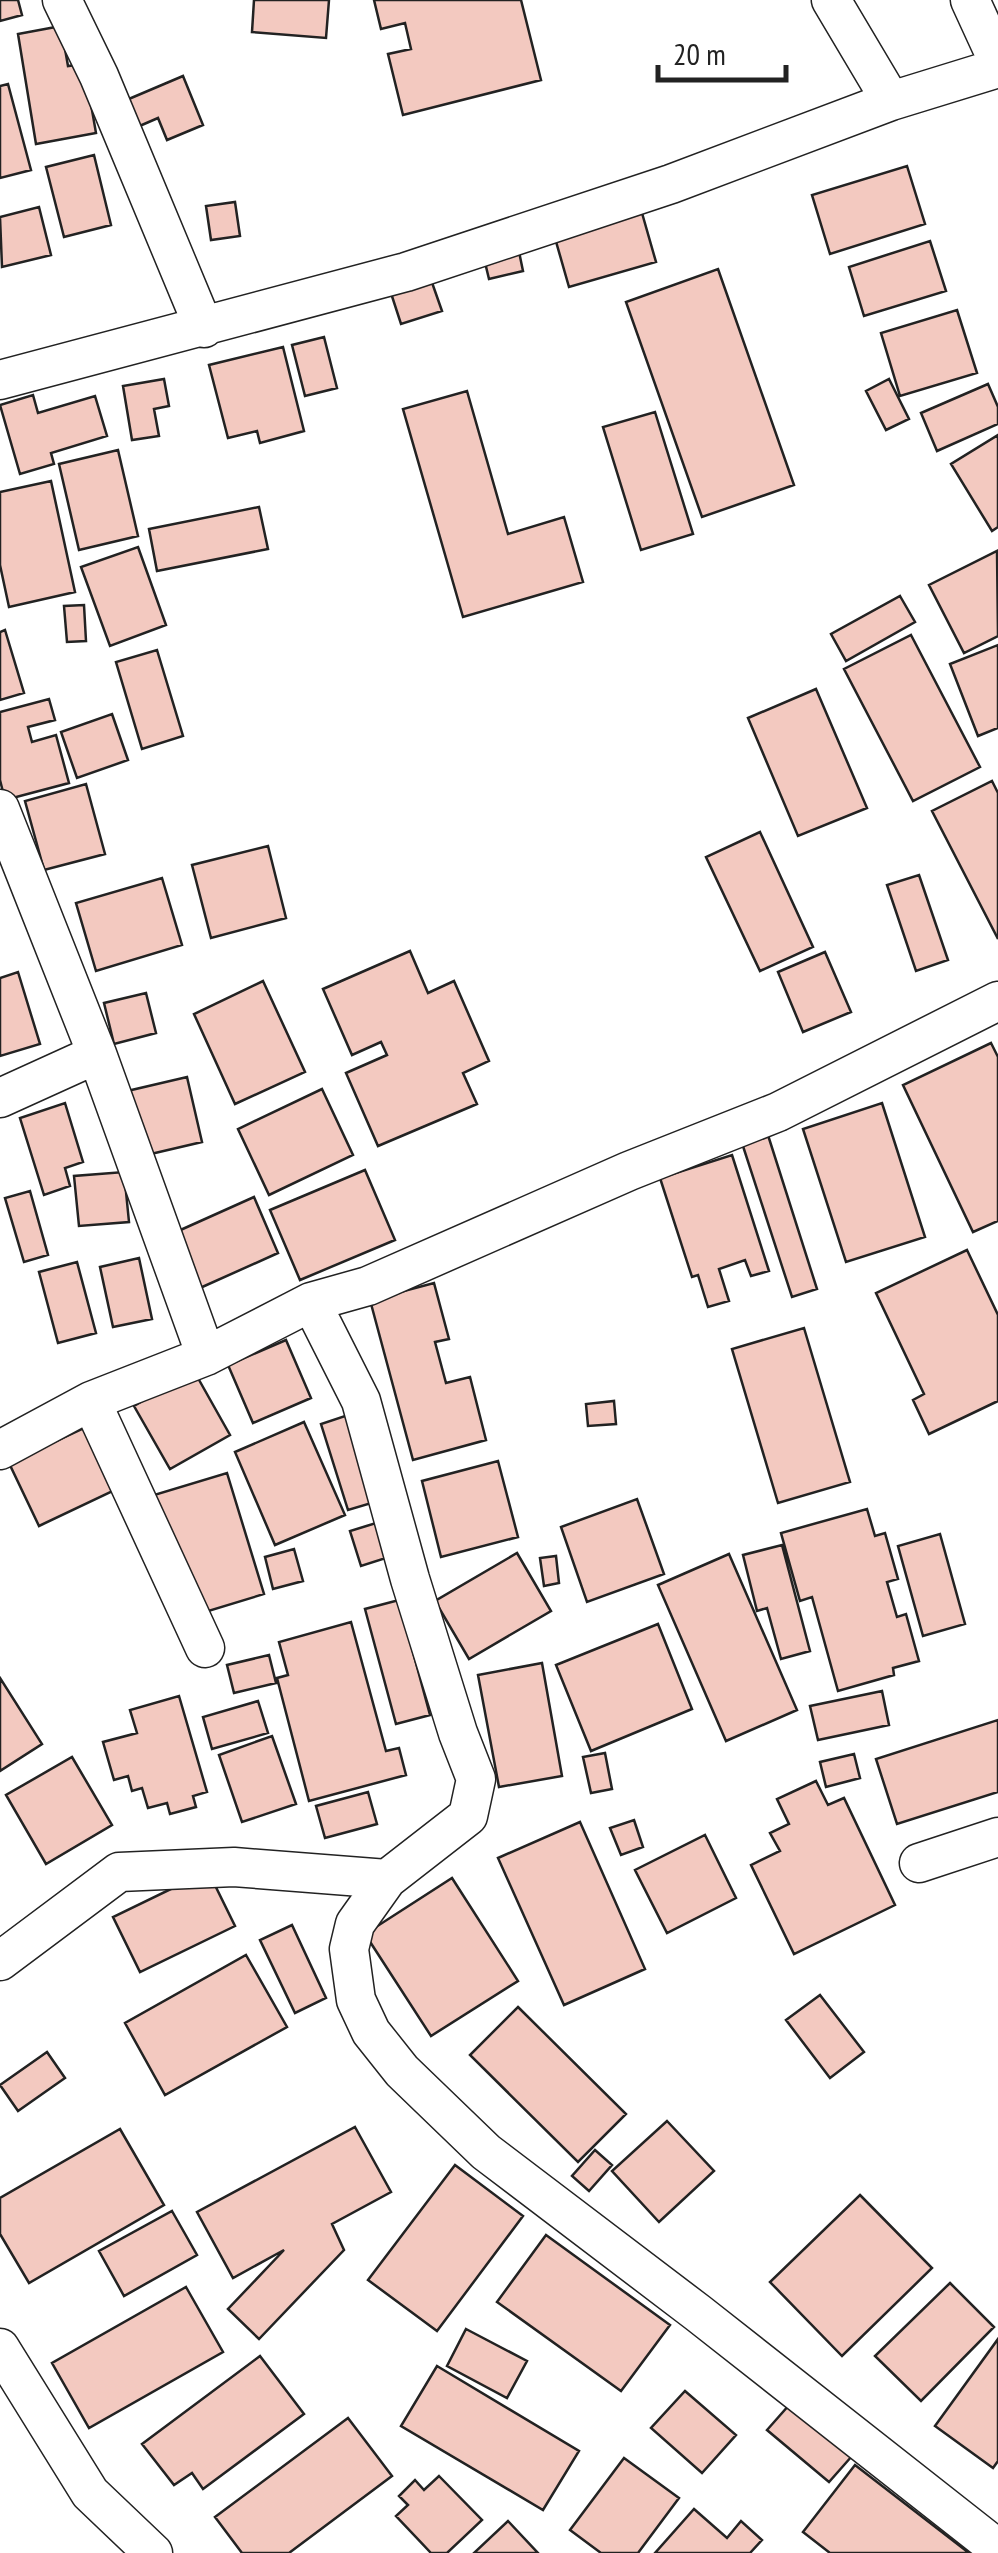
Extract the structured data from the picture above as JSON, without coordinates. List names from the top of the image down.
{
  "scale_bar": "20 m"
}
